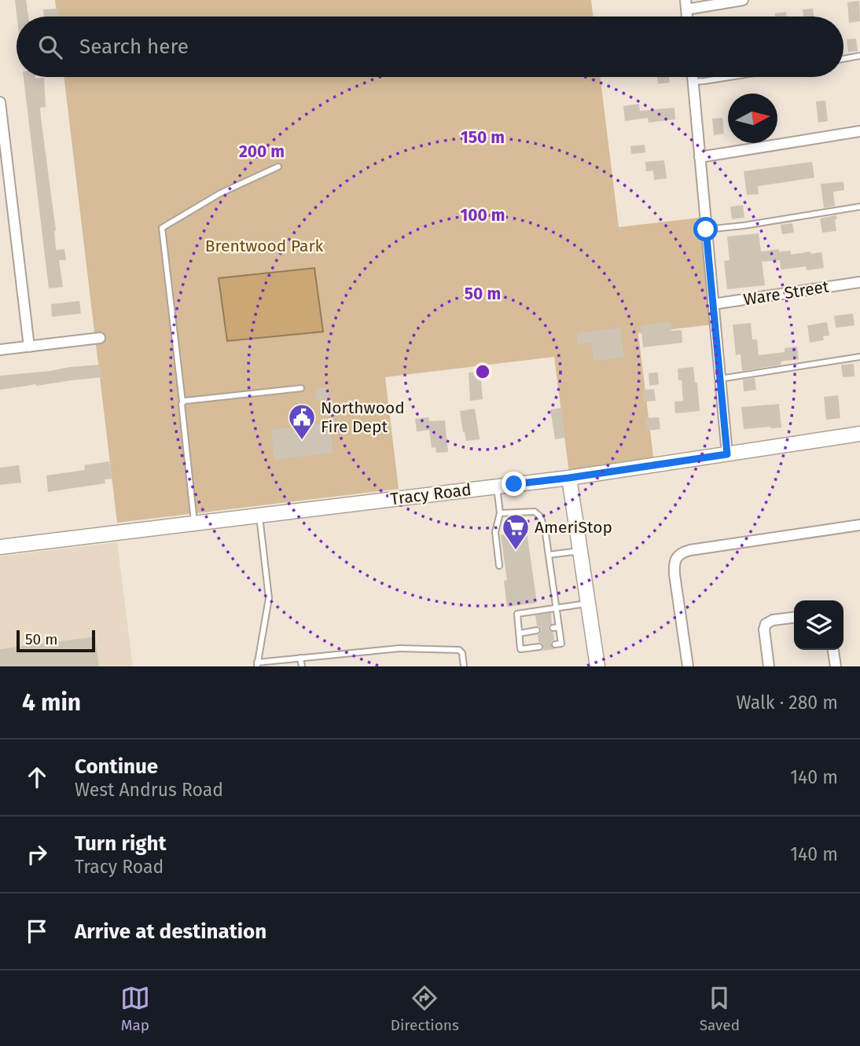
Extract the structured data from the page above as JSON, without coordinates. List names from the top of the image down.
{
  "streets": {
    "street": ["Ware Street", "Tracy Road"]
  },
  "parks": ["Brentwood Park"],
  "places": {
    "public building": ["Northwood Fire Dept"],
    "supermarket": ["AmeriStop"]
  },
  "scale_bar": "50 m",
  "north": "right",
  "page": {
    "search": "Search here",
    "scale": "50 m",
    "heading": ["4 min", "Walk · 280 m"],
    "list": [
      ["Continue", "West Andrus Road", "140 m"],
      ["Turn right", "Tracy Road", "140 m"],
      "Arrive at destination"
    ],
    "nav": ["Map", "Directions", "Saved"]
  },
  "rings": [
    "150 m",
    "200 m",
    "100 m",
    "50 m"
  ]
}
